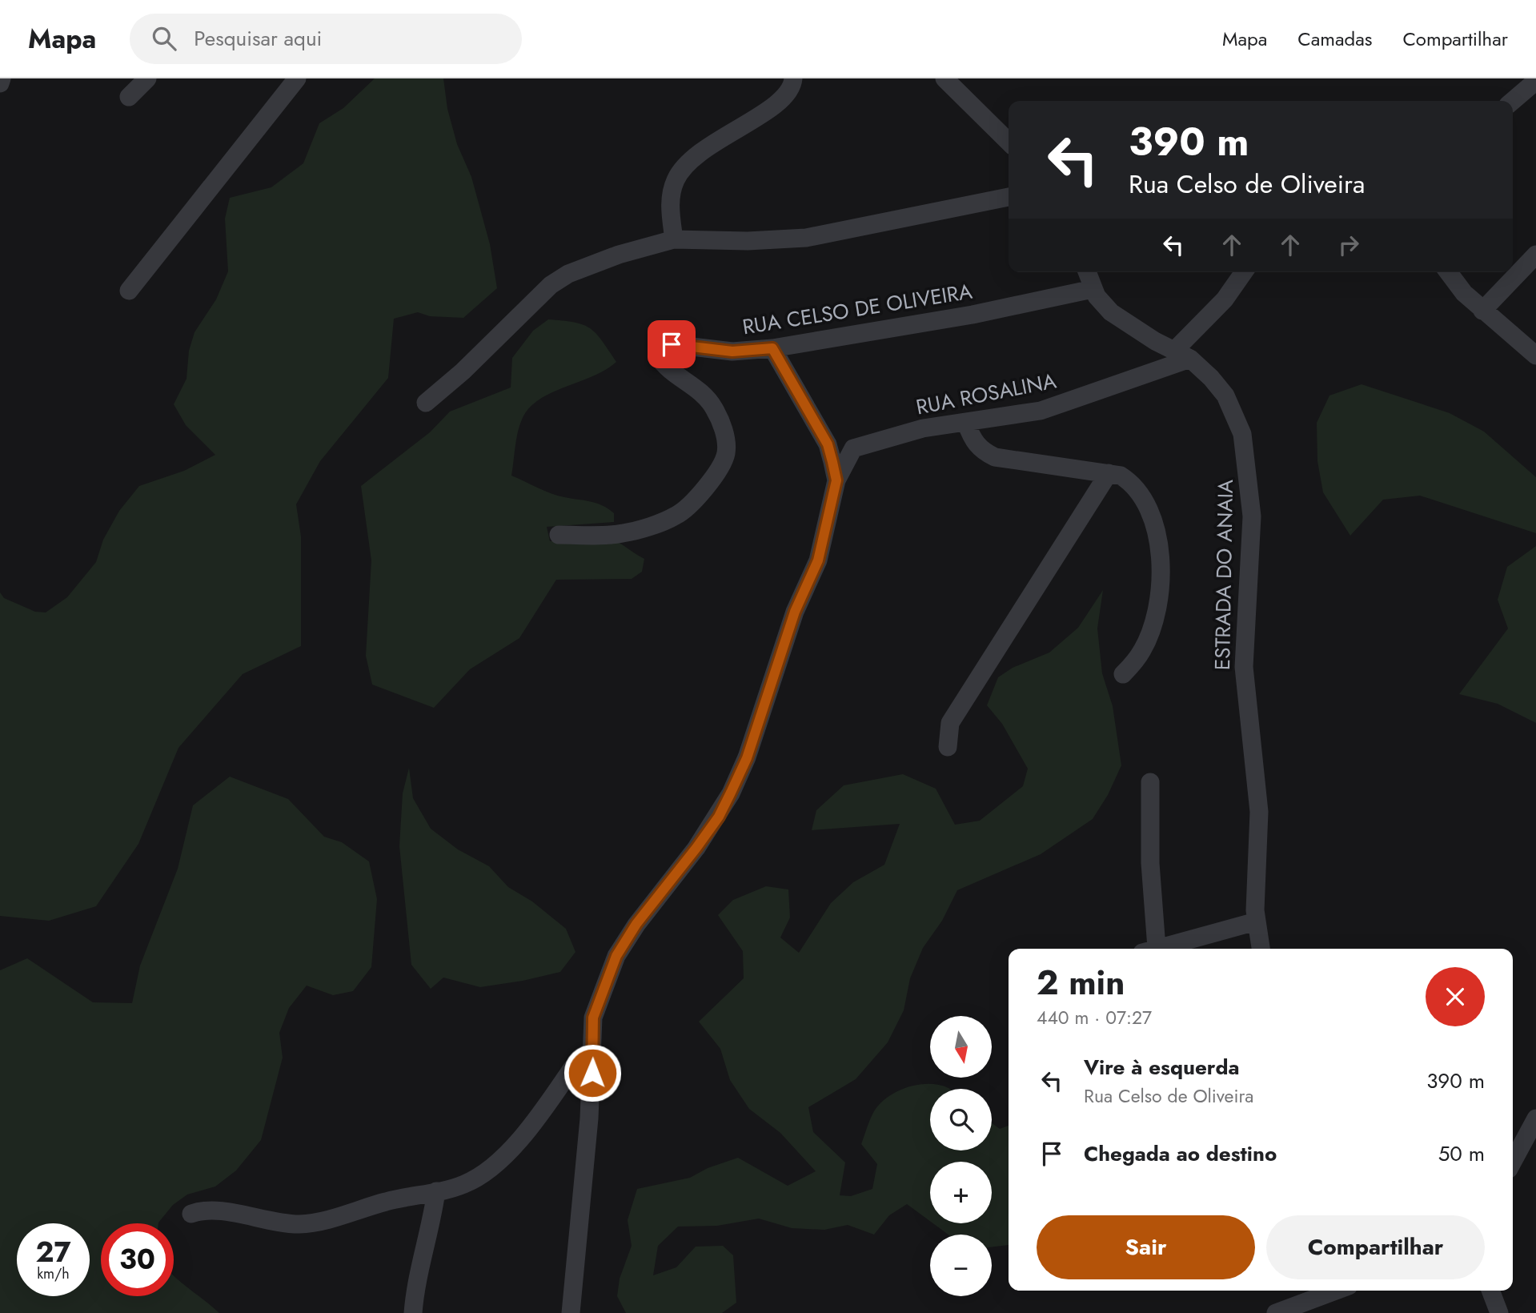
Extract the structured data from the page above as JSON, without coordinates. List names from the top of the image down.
{
  "streets": {
    "street": ["RUA CELSO DE OLIVEIRA", "RUA ROSALINA", "ESTRADA DO ANAIA"]
  },
  "crossings": [
    ["RUA CELSO DE OLIVEIRA", "ESTRADA DO ANAIA"],
    ["RUA ROSALINA", "ESTRADA DO ANAIA"]
  ],
  "north": "bottom",
  "page": {
    "header": "Mapa",
    "search": "Pesquisar aqui",
    "nav": ["Mapa", "Camadas", "Compartilhar"],
    "turn": ["390 m", "Rua Celso de Oliveira"],
    "heading": ["2 min", "440 m · 07:27"],
    "map_buttons": ["+", "−"],
    "list": [
      {
        "name": "Vire à esquerda",
        "note": "Rua Celso de Oliveira",
        "value": "390 m"
      },
      {
        "name": "Chegada ao destino",
        "value": "50 m"
      }
    ],
    "buttons": ["Sair", "Compartilhar"],
    "speed": "27 km/h",
    "limit": "30"
  }
}
